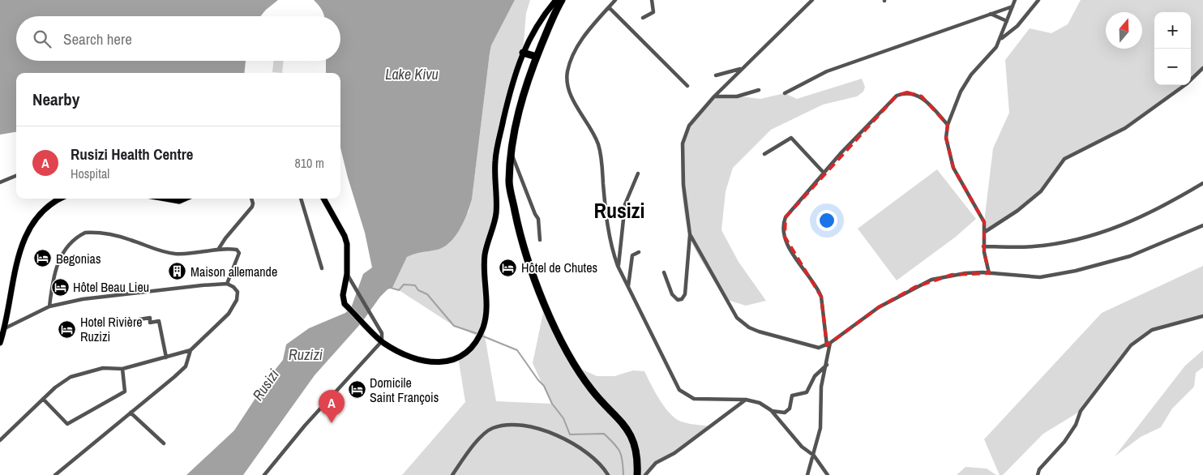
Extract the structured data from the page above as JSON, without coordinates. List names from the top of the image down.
{
  "districts": ["Rusizi"],
  "water": ["Lake Kivu", "Ruzizi", "Rusizi"],
  "places": {
    "hotel": [
      "Begonias",
      "Hôtel de Chutes",
      "Hôtel Beau Lieu",
      "Hotel Rivière Ruzizi",
      "Domicile Saint François"
    ],
    "building": ["Maison allemande"]
  },
  "north": "top",
  "page": {
    "map_buttons": ["+", "−"],
    "search": "Search here",
    "heading": "Nearby",
    "list": [
      {
        "mark": "A",
        "name": "Rusizi Health Centre",
        "note": "Hospital",
        "value": "810 m"
      }
    ],
    "pins": "A"
  }
}
